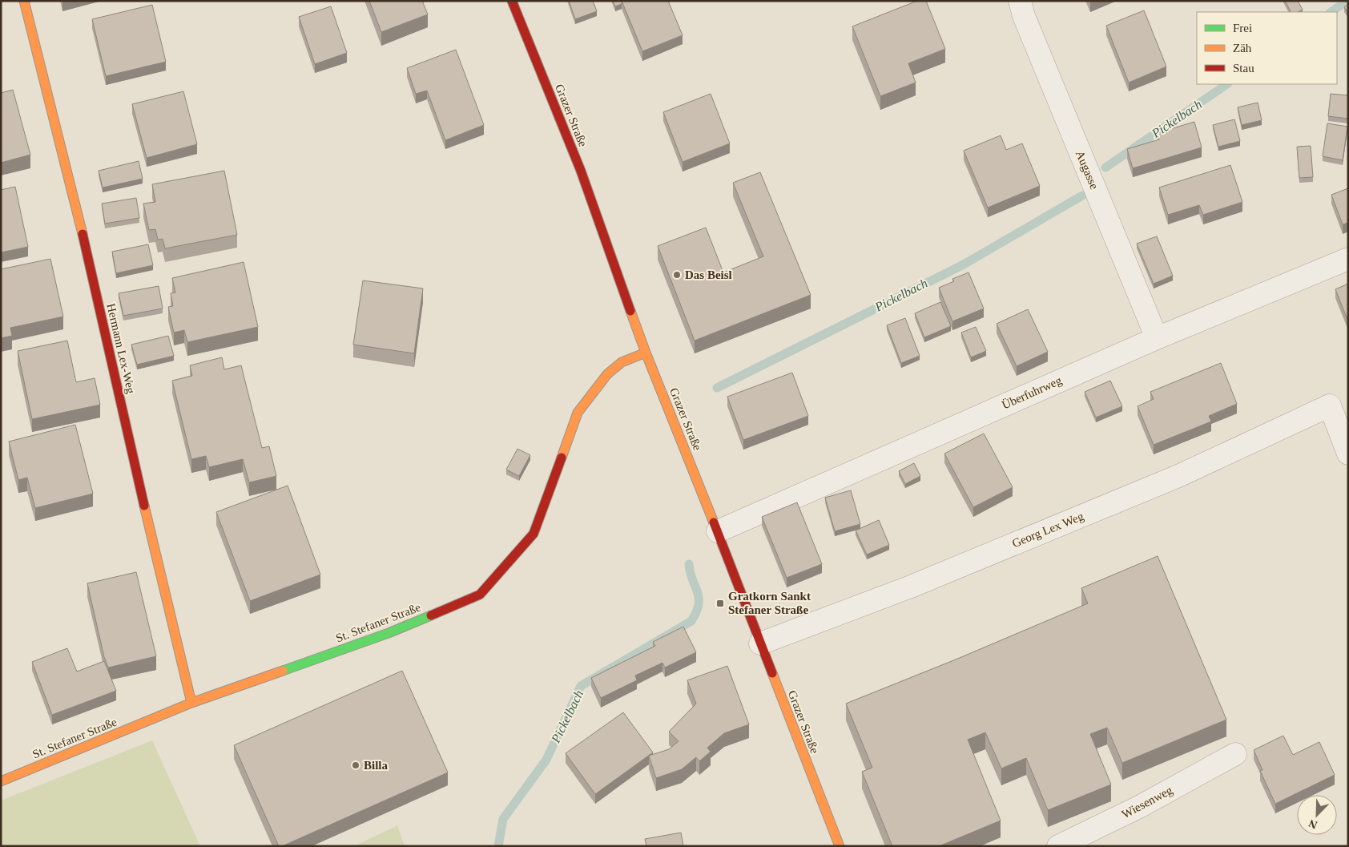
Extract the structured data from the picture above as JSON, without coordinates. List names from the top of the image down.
{
  "streets": {
    "street": [
      "Grazer Straße",
      "Augasse",
      "Hermann Lex-Weg",
      "Überfuhrweg",
      "Georg Lex Weg",
      "St. Stefaner Straße",
      "Wiesenweg"
    ]
  },
  "crossings": [
    ["Grazer Straße", "Überfuhrweg"],
    ["Grazer Straße", "Georg Lex Weg"],
    ["Grazer Straße", "St. Stefaner Straße"],
    ["Augasse", "Überfuhrweg"],
    ["Hermann Lex-Weg", "St. Stefaner Straße"]
  ],
  "water": ["Pickelbach"],
  "places": {
    "other": ["Das Beisl", "Billa"],
    "transit": ["Gratkorn Sankt Stefaner Straße"]
  },
  "legend": ["Frei", "Zäh", "Stau"],
  "north": "bottom left"
}
